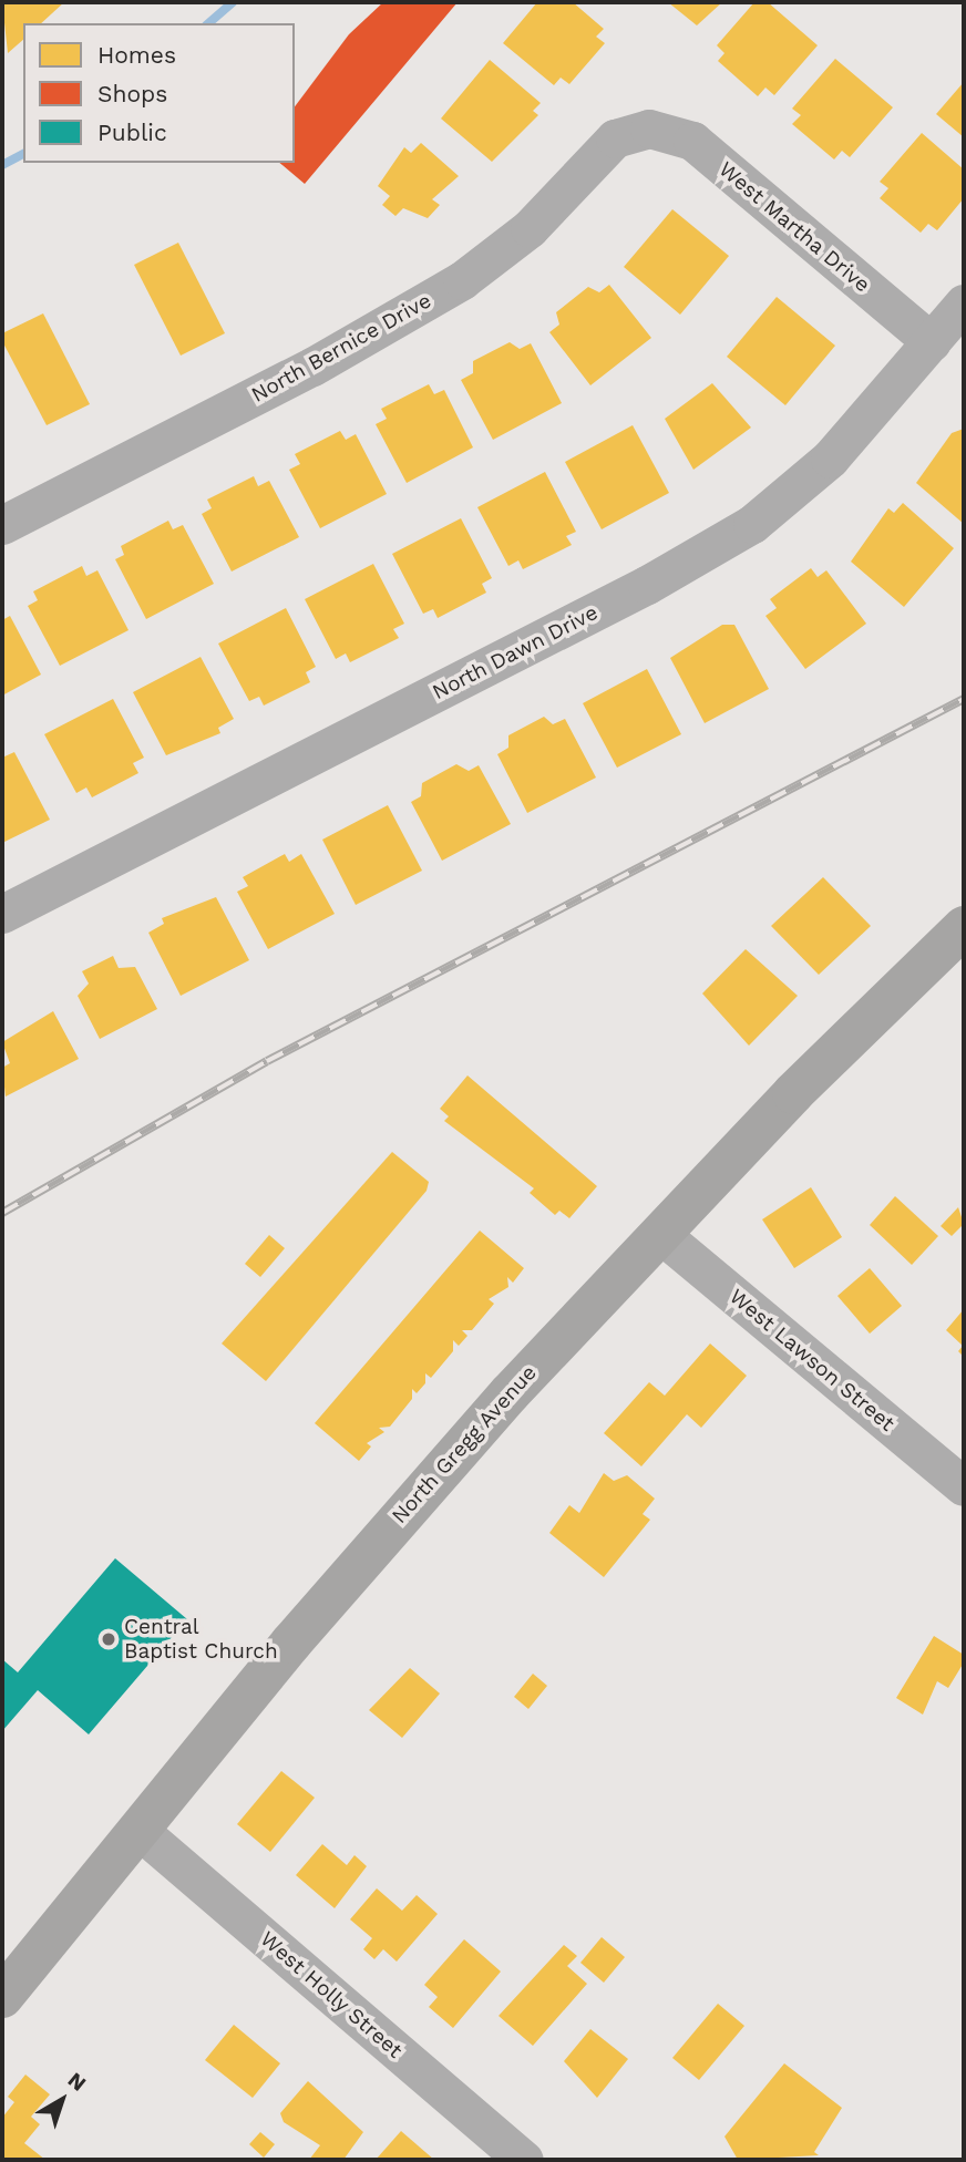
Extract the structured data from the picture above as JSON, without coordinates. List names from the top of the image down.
{
  "streets": {
    "main road": ["North Gregg Avenue"],
    "street": [
      "West Martha Drive",
      "North Bernice Drive",
      "North Dawn Drive",
      "West Lawson Street",
      "West Holly Street"
    ]
  },
  "crossings": [
    ["West Martha Drive", "North Bernice Drive"],
    ["West Martha Drive", "North Dawn Drive"],
    ["West Lawson Street", "North Gregg Avenue"],
    ["North Gregg Avenue", "West Holly Street"]
  ],
  "places": ["Central Baptist Church"],
  "legend": ["Homes", "Shops", "Public"],
  "north": "top right"
}
